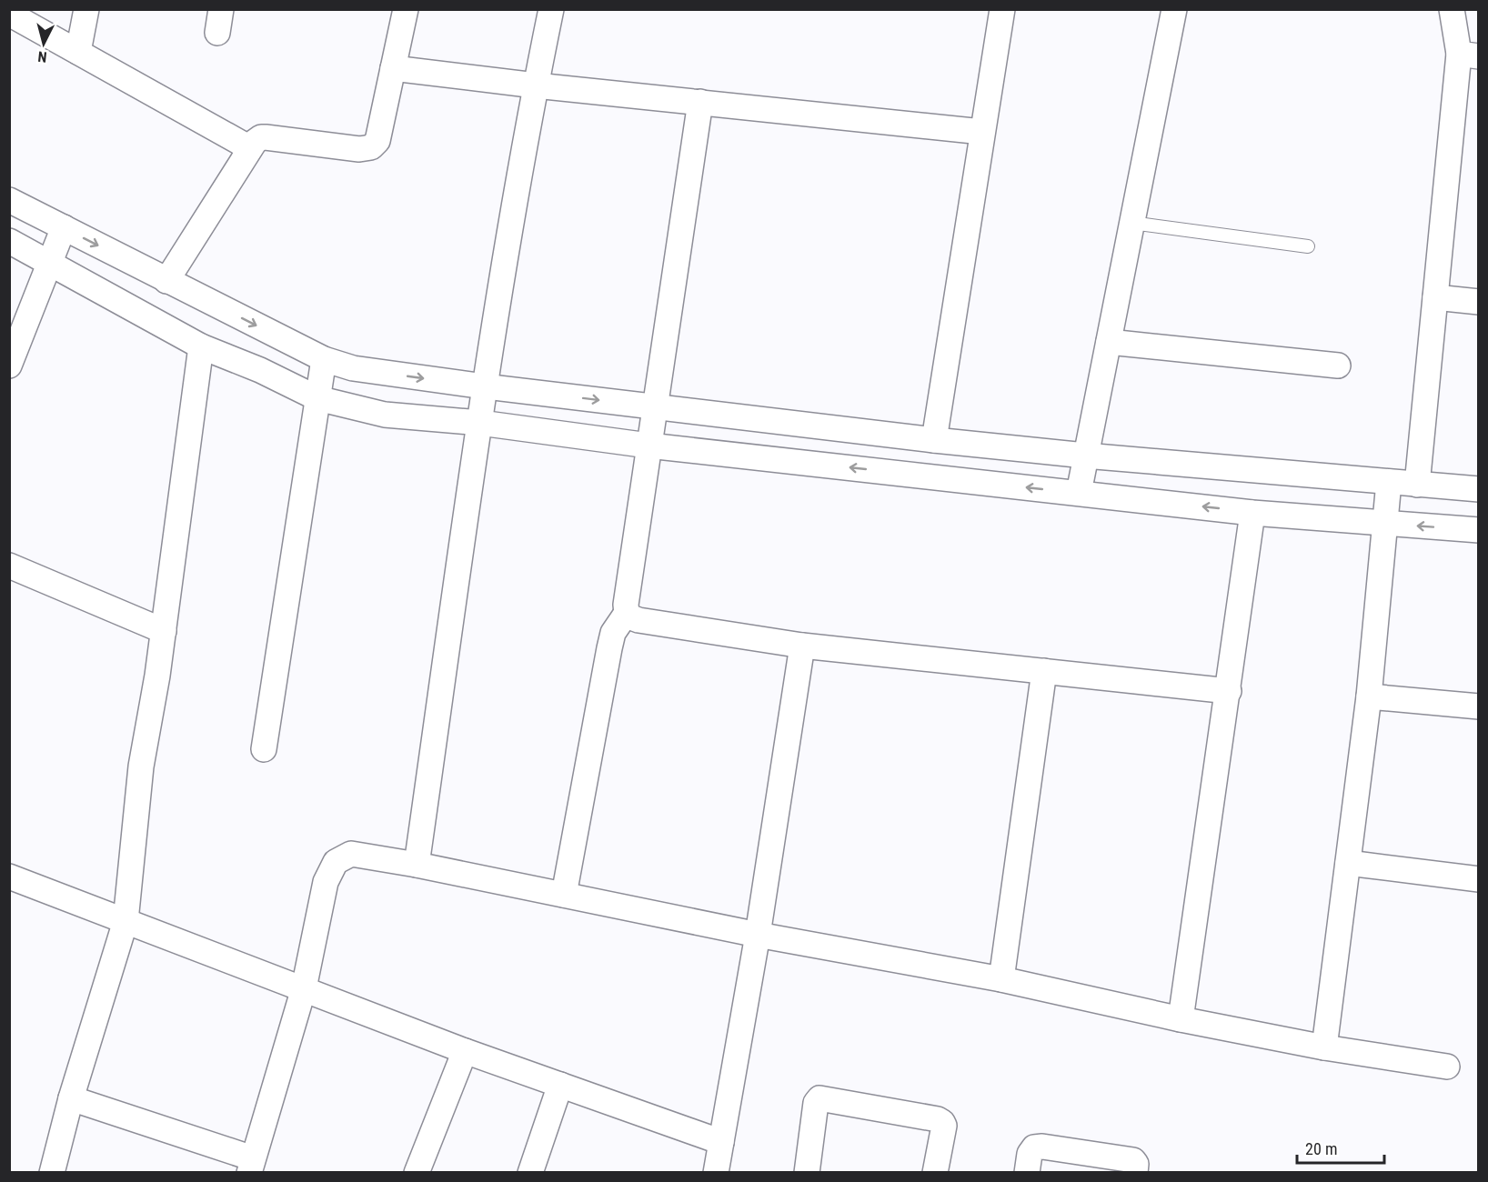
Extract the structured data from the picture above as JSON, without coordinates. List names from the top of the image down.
{
  "scale_bar": "20 m",
  "north": "bottom"
}
